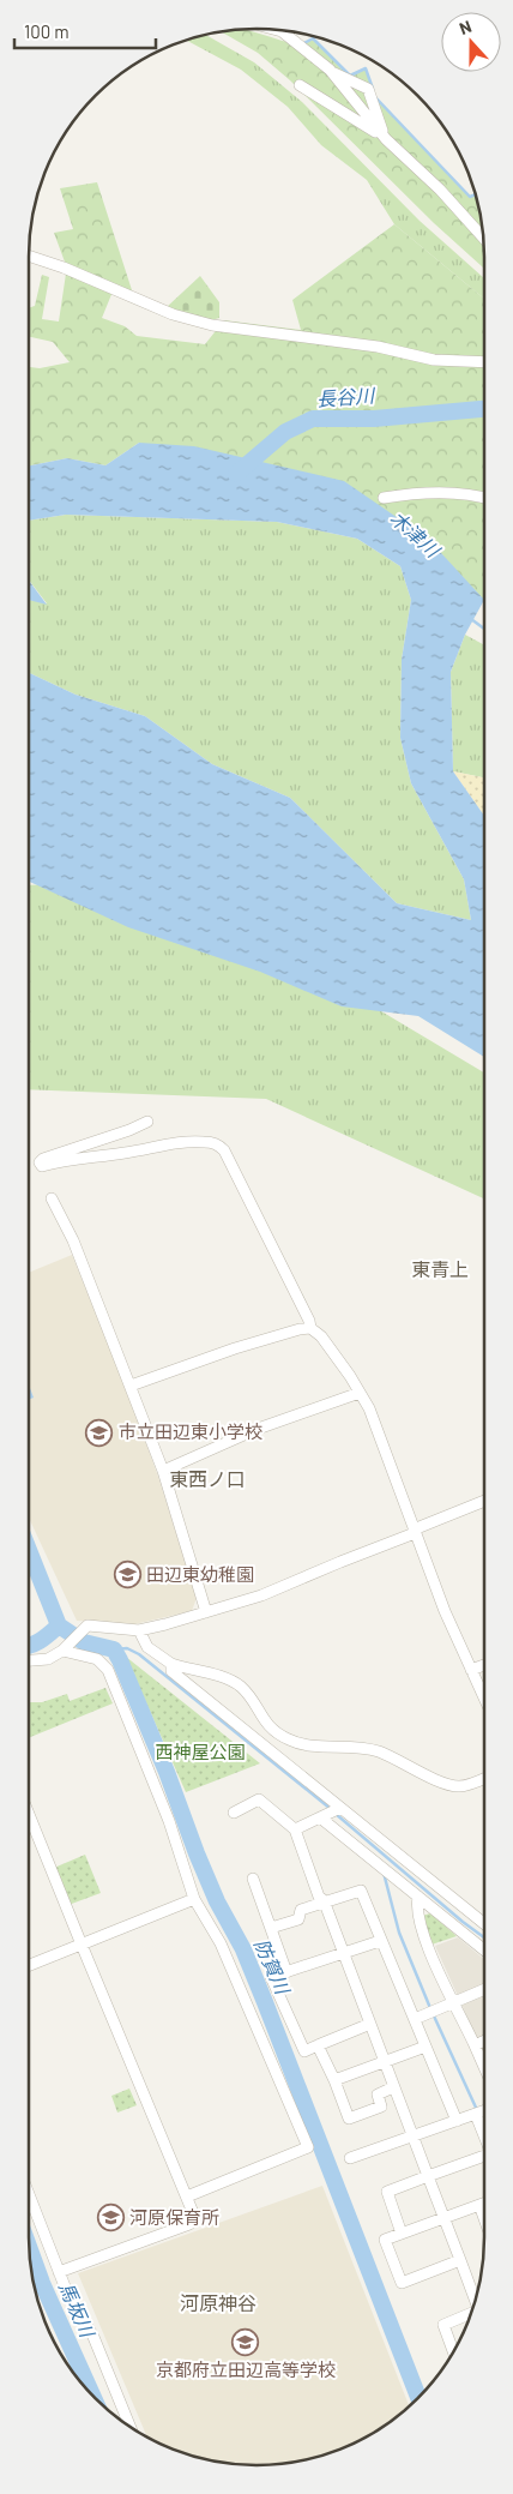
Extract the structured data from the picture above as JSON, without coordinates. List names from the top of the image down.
{
  "districts": ["東青上", "東西ノ口", "河原神谷"],
  "water": [
    "長谷川",
    "木津川",
    "防賀川",
    "馬坂川"
  ],
  "parks": ["西神屋公園"],
  "places": {
    "school or university": [
      "市立田辺東小学校",
      "田辺東幼稚園",
      "河原保育所",
      "京都府立田辺高等学校"
    ]
  },
  "scale_bar": "100 m",
  "north": "top"
}
